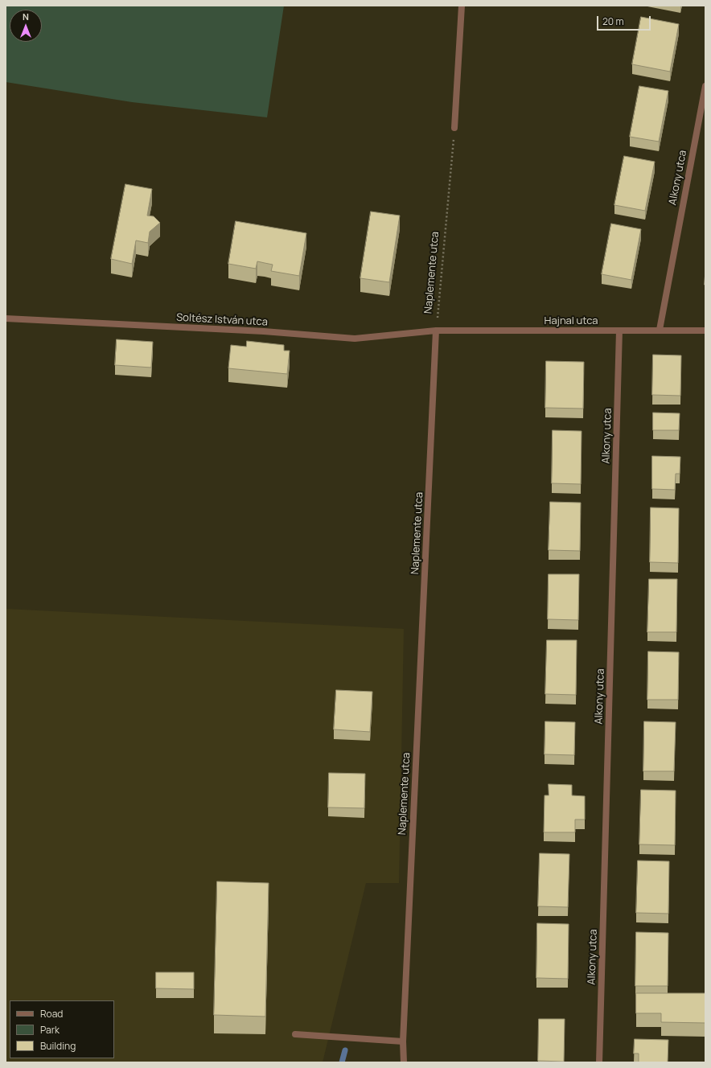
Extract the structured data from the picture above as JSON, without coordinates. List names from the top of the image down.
{
  "streets": {
    "street": [
      "Alkony utca",
      "Naplemente utca",
      "Soltész István utca",
      "Hajnal utca"
    ]
  },
  "crossings": [
    ["Alkony utca", "Hajnal utca"],
    ["Naplemente utca", "Soltész István utca"],
    ["Naplemente utca", "Hajnal utca"],
    ["Soltész István utca", "Hajnal utca"]
  ],
  "legend": ["Road", "Park", "Building"],
  "scale_bar": "20 m",
  "north": "top"
}
